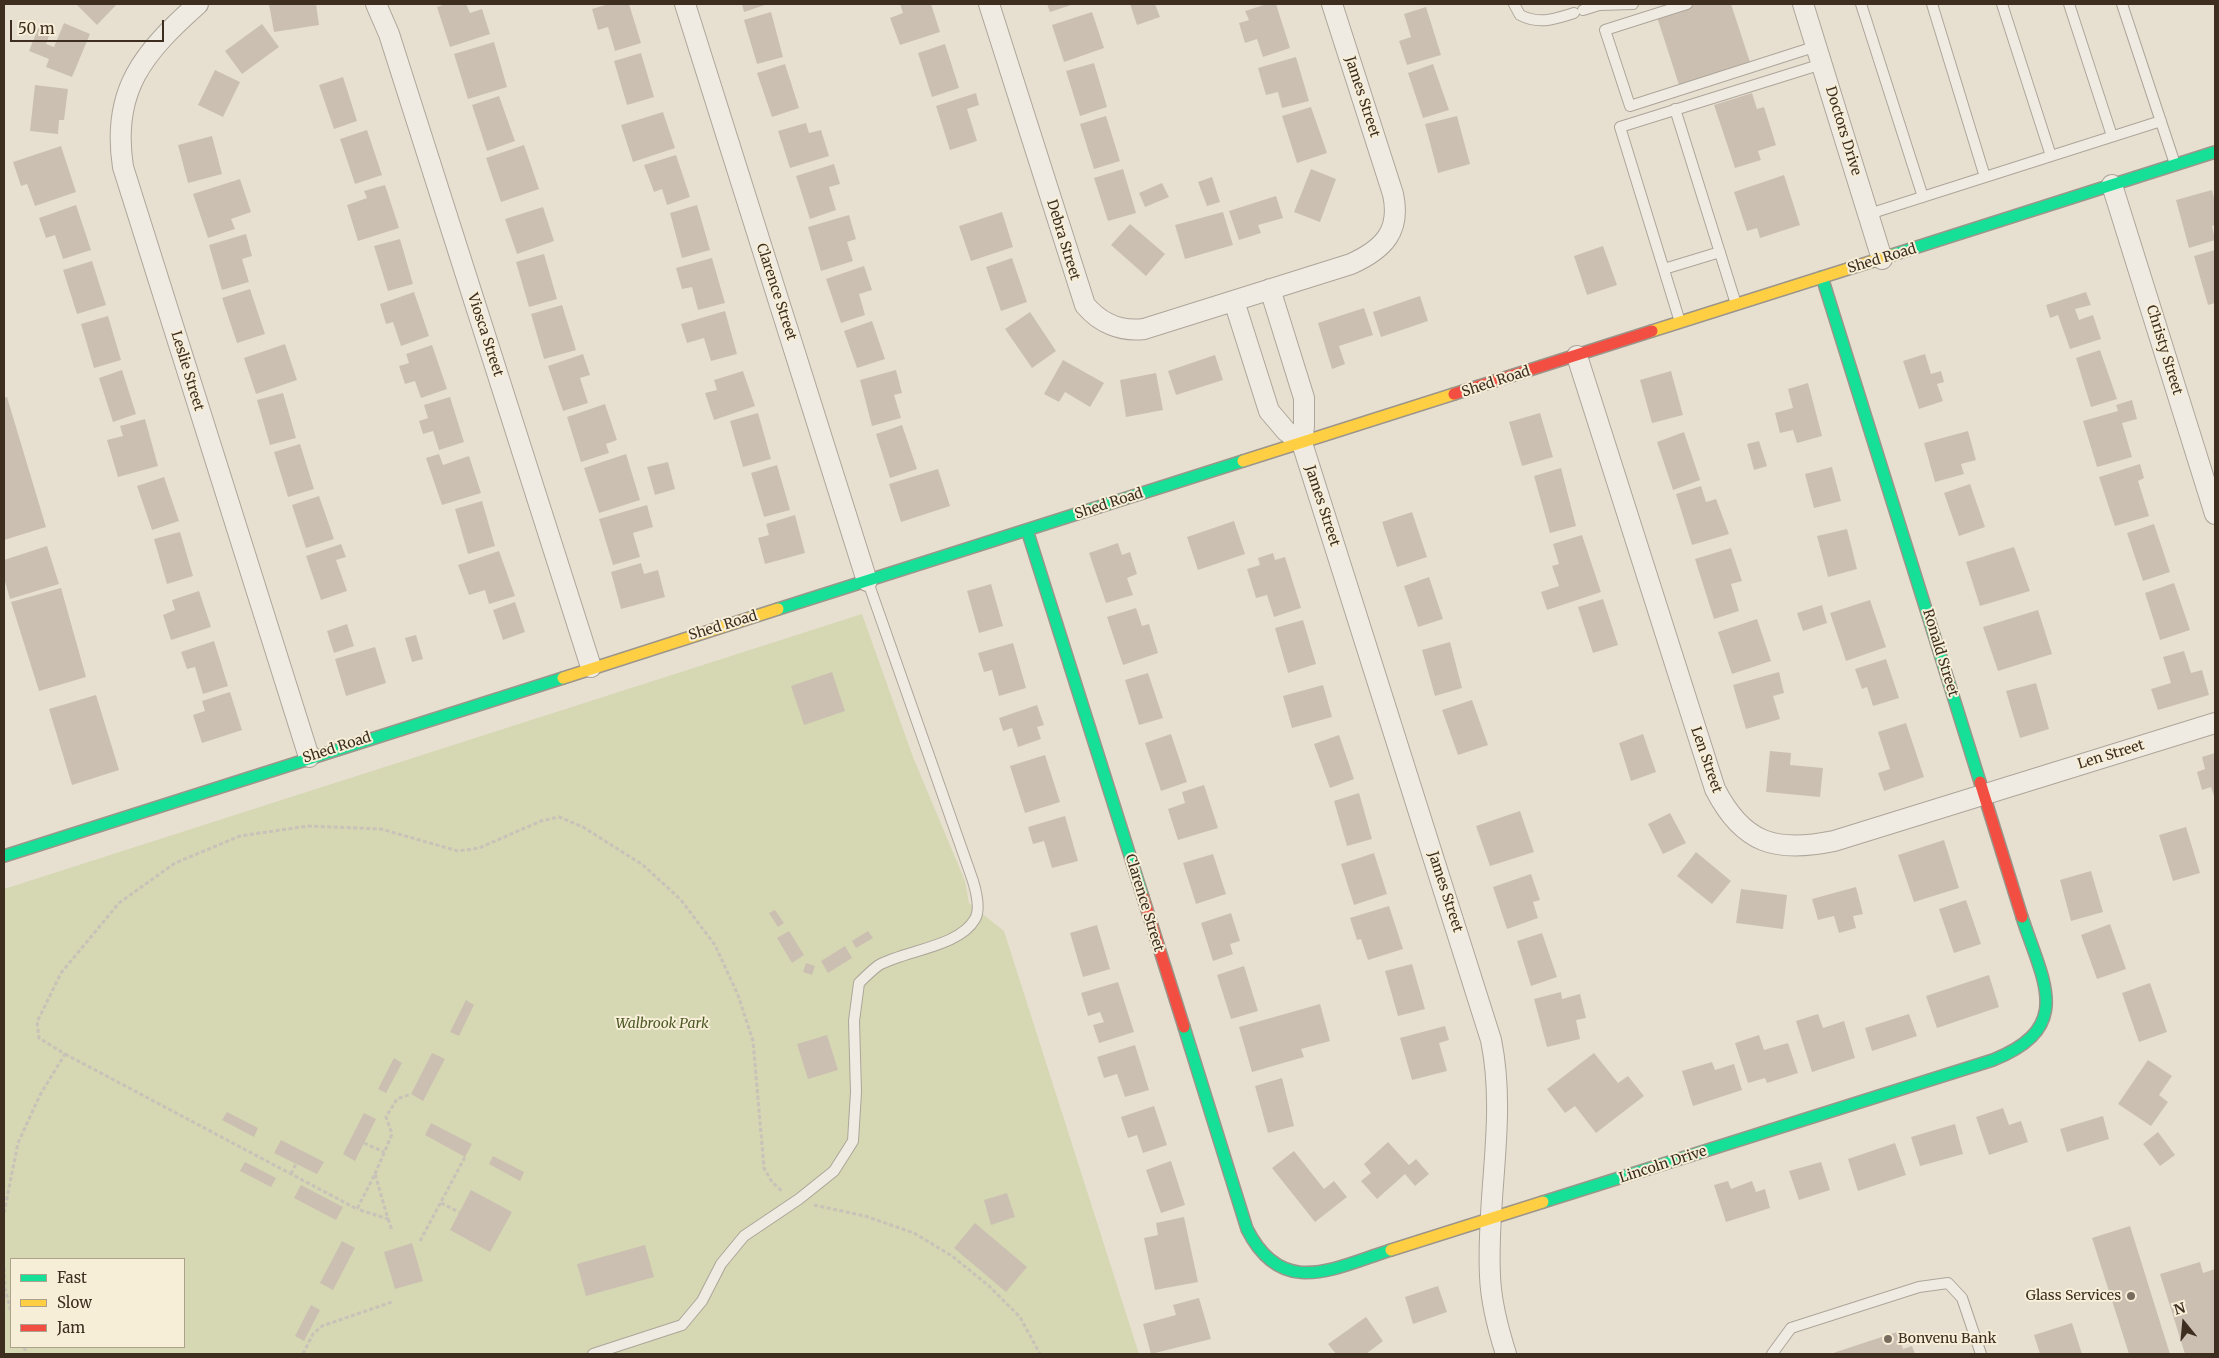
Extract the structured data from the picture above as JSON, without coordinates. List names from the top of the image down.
{
  "streets": {
    "street": [
      "James Street",
      "Doctors Drive",
      "Debra Street",
      "Shed Road",
      "Clarence Street",
      "Viosca Street",
      "Christy Street",
      "Leslie Street",
      "Ronald Street",
      "Len Street",
      "Lincoln Drive"
    ]
  },
  "crossings": [
    ["James Street", "Debra Street"],
    ["James Street", "Shed Road"],
    ["James Street", "Lincoln Drive"],
    ["Doctors Drive", "Shed Road"],
    ["Shed Road", "Clarence Street"],
    ["Shed Road", "Viosca Street"],
    ["Shed Road", "Christy Street"],
    ["Shed Road", "Leslie Street"],
    ["Shed Road", "Ronald Street"],
    ["Shed Road", "Len Street"],
    ["Clarence Street", "Lincoln Drive"],
    ["Ronald Street", "Len Street"],
    ["Ronald Street", "Lincoln Drive"]
  ],
  "parks": ["Walbrook Park"],
  "places": ["Glass Services", "Bonvenu Bank"],
  "legend": ["Fast", "Slow", "Jam"],
  "scale_bar": "50 m",
  "north": "top"
}
